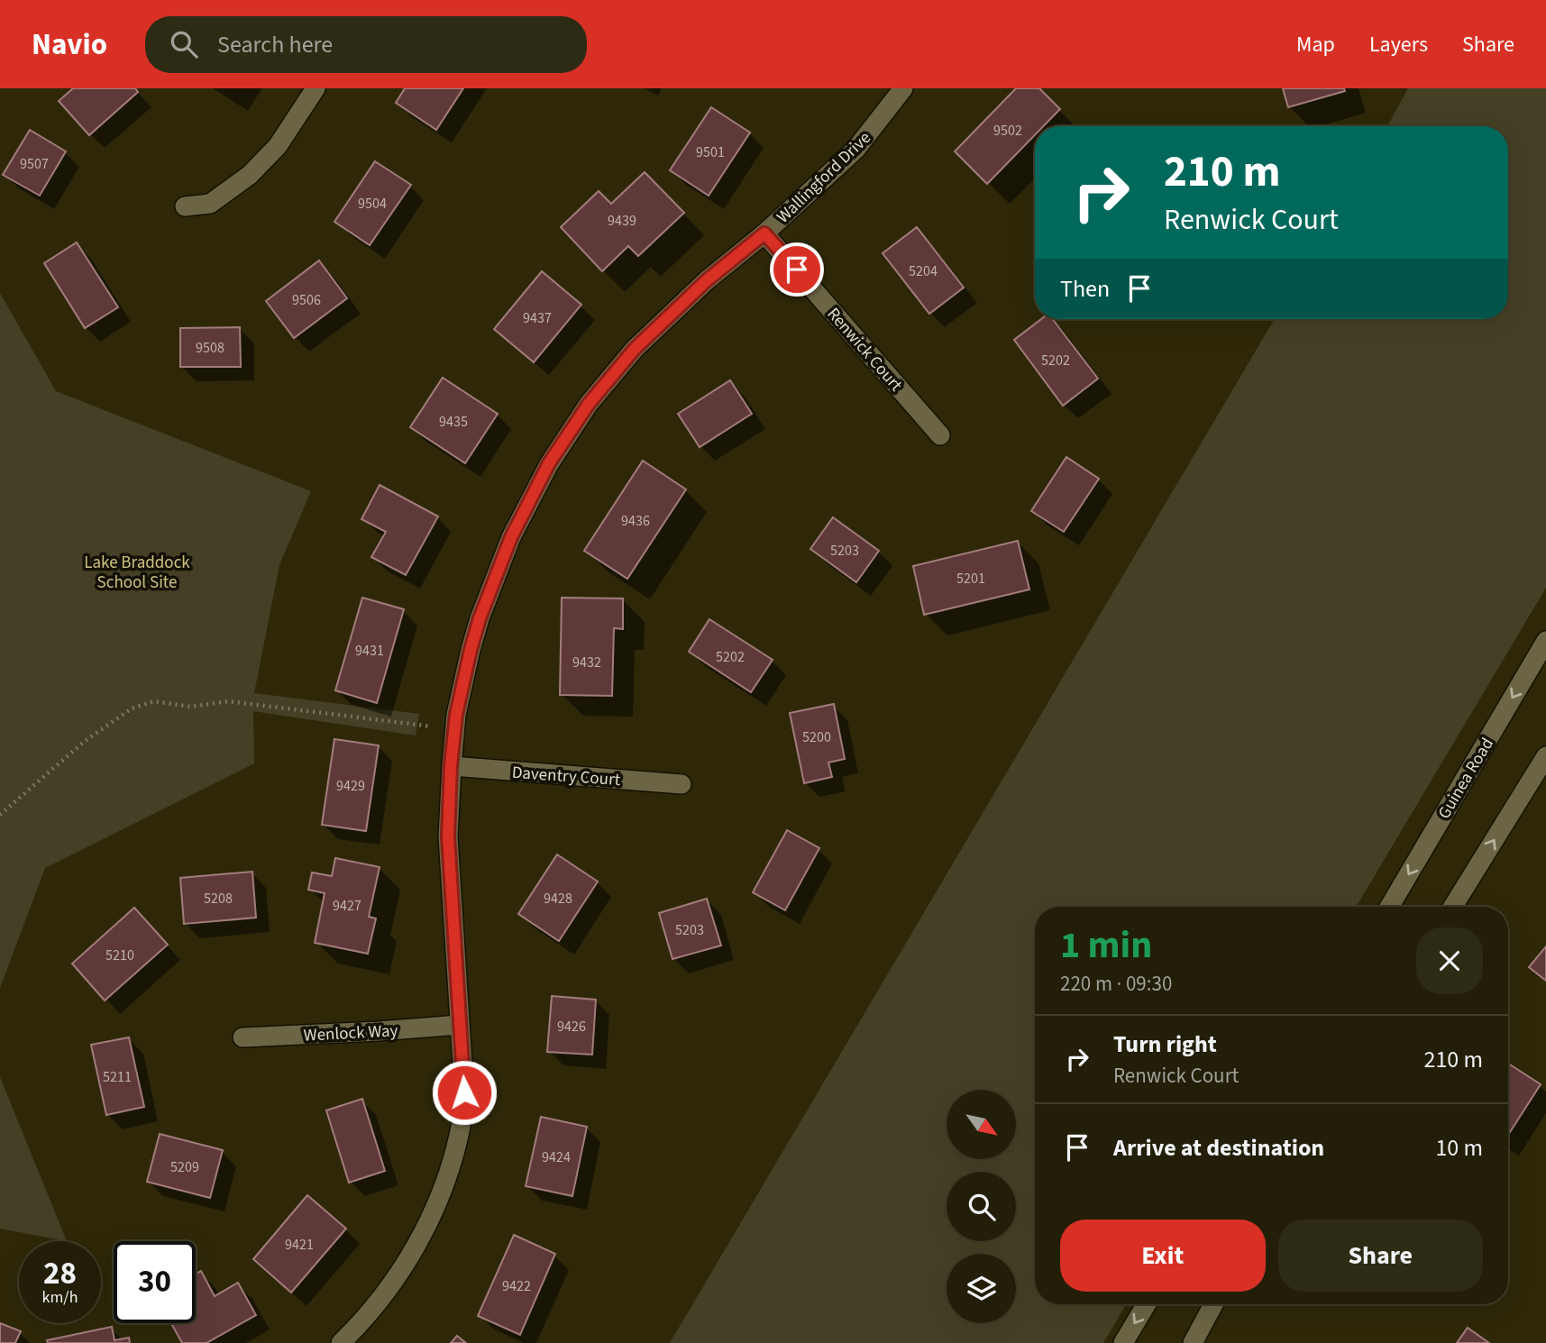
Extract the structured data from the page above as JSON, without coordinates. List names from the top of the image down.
{
  "streets": {
    "street": [
      "Wallingford Drive",
      "Renwick Court",
      "Daventry Court",
      "Guinea Road",
      "Wenlock Way"
    ]
  },
  "crossings": [
    ["Wallingford Drive", "Renwick Court"],
    ["Wallingford Drive", "Daventry Court"],
    ["Wallingford Drive", "Wenlock Way"]
  ],
  "parks": ["Lake Braddock School Site"],
  "house_numbers": [
    "9502",
    "9501",
    "9507",
    "9504",
    "9439",
    "5204",
    "9506",
    "9437",
    "9508",
    "5202",
    "9435",
    "9436",
    "5203",
    "5201",
    "9431",
    "5202",
    "9432",
    "5200",
    "9429",
    "5208",
    "9428",
    "9427",
    "5203",
    "5210",
    "9426",
    "5211",
    "9424",
    "5209",
    "9421",
    "9422"
  ],
  "north": "bottom right",
  "page": {
    "header": "Navio",
    "search": "Search here",
    "nav": ["Map", "Layers", "Share"],
    "turn": ["210 m", "Renwick Court"],
    "then": "Then",
    "heading": ["1 min", "220 m · 09:30"],
    "list": [
      {
        "name": "Turn right",
        "note": "Renwick Court",
        "value": "210 m"
      },
      {
        "name": "Arrive at destination",
        "value": "10 m"
      }
    ],
    "buttons": ["Exit", "Share"],
    "speed": "28 km/h",
    "limit": "30"
  }
}
